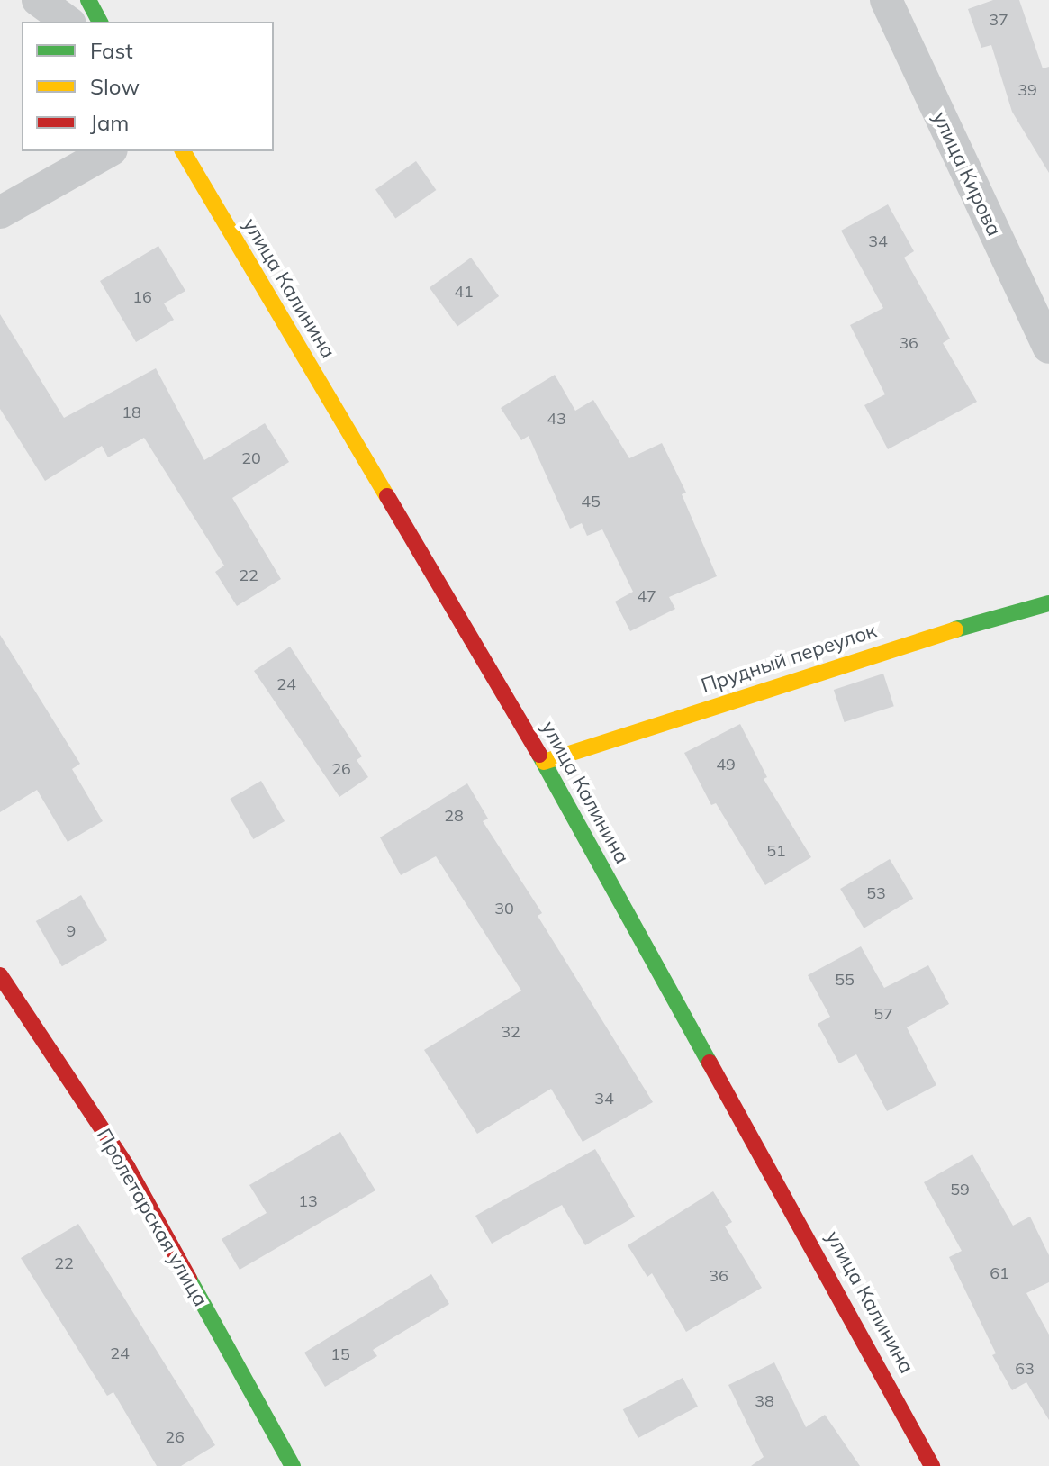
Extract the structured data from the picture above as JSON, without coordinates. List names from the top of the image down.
{
  "streets": {
    "street": [
      "улица Кирова",
      "улица Калинина",
      "Прудный переулок",
      "Пролетарская улица"
    ]
  },
  "crossings": [
    ["улица Калинина", "Прудный переулок"]
  ],
  "house_numbers": [
    "37",
    "39",
    "34",
    "41",
    "16",
    "36",
    "18",
    "43",
    "20",
    "45",
    "22",
    "47",
    "24",
    "49",
    "26",
    "28",
    "51",
    "53",
    "30",
    "9",
    "55",
    "57",
    "32",
    "34",
    "59",
    "13",
    "22",
    "61",
    "36",
    "24",
    "15",
    "63",
    "38",
    "26"
  ],
  "legend": ["Fast", "Slow", "Jam"]
}
